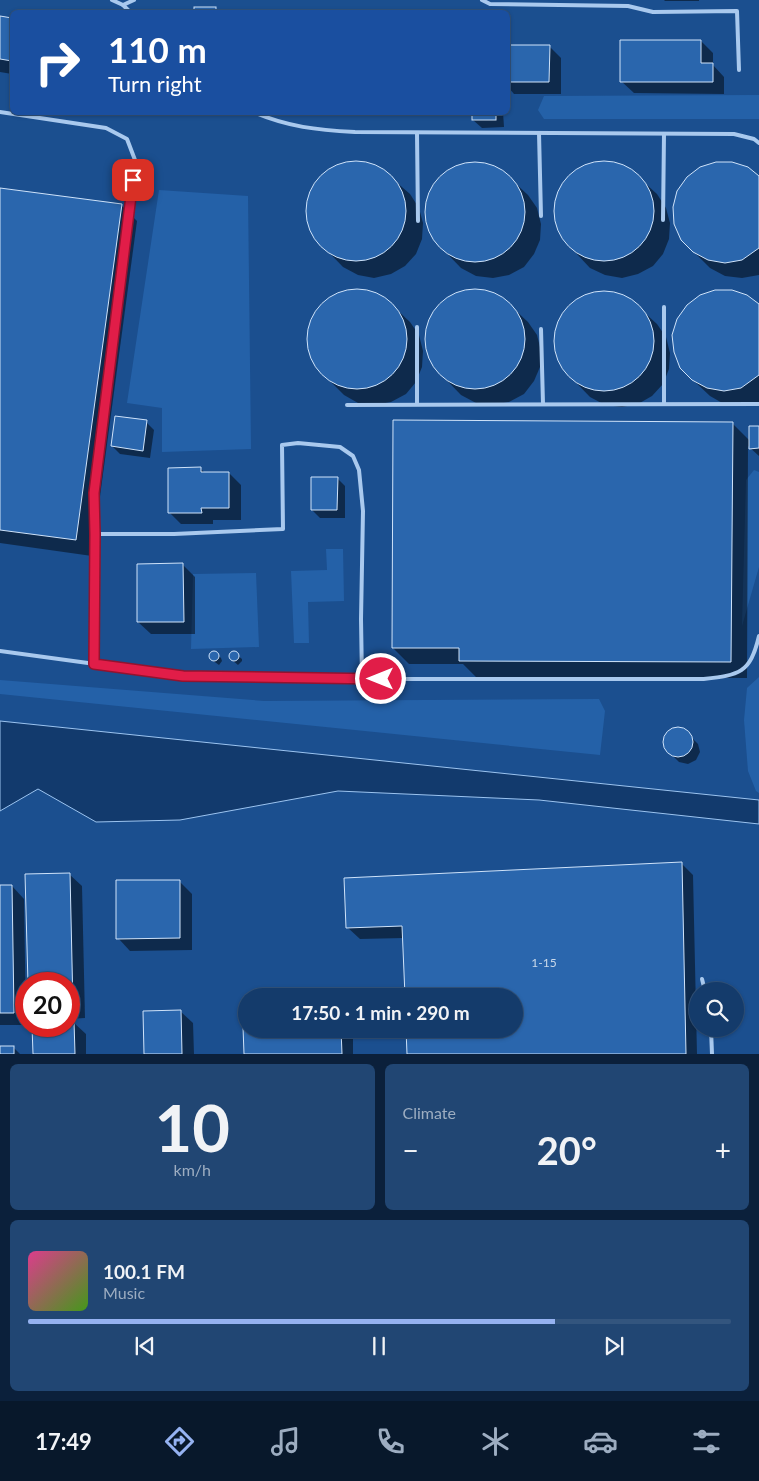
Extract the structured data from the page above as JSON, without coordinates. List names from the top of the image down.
{
  "house_numbers": ["1-15"],
  "page": {
    "turn": ["110 m", "Turn right"],
    "limit": "20",
    "trip": "17:50 · 1 min · 290 m",
    "tile": [
      ["10", "km/h"],
      "Climate"
    ],
    "heat": ["−", "20°", "+"],
    "song": ["100.1 FM", "Music"],
    "tabs": "17:49"
  }
}
